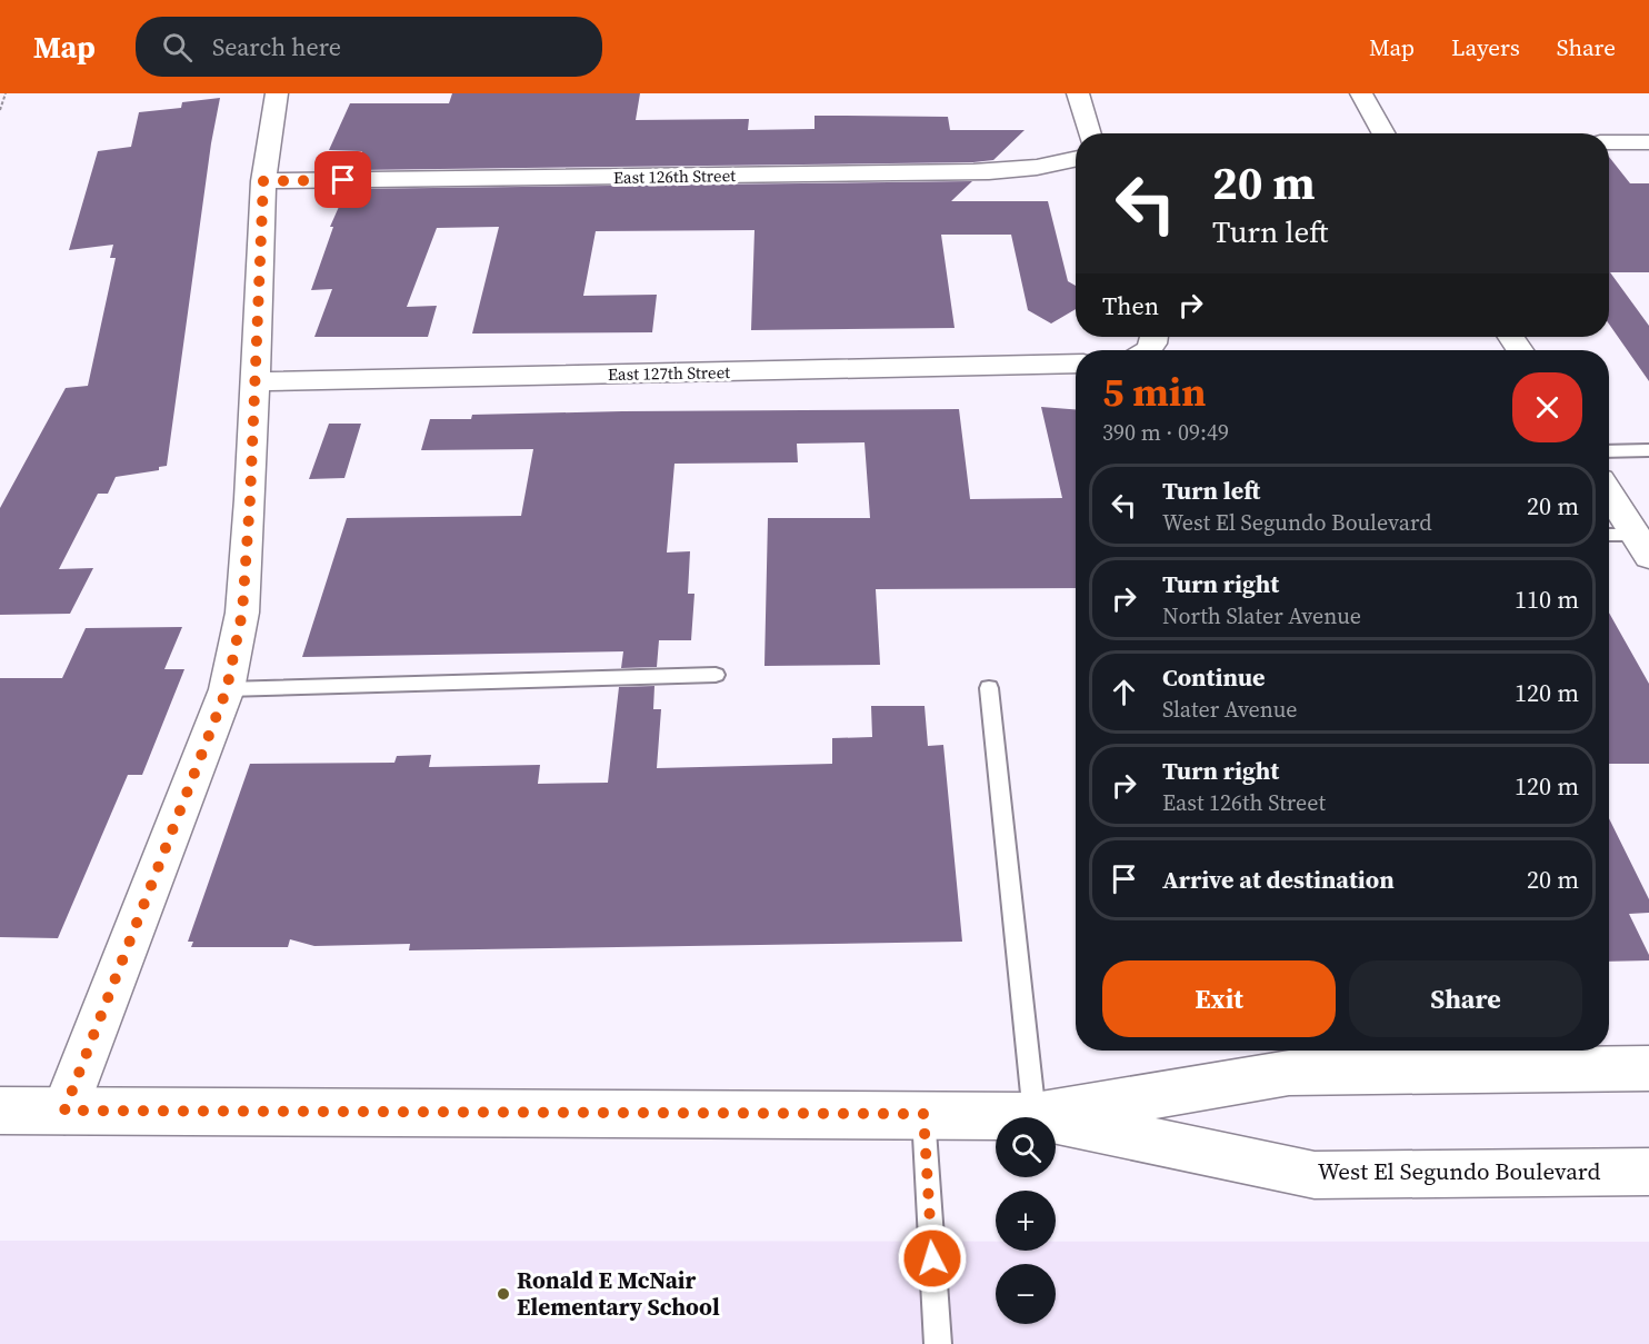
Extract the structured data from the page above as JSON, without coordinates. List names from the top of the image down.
{
  "streets": {
    "street": ["East 126th Street", "East 127th Street", "West El Segundo Boulevard"]
  },
  "places": ["Ronald E McNair Elementary School"],
  "page": {
    "header": "Map",
    "search": "Search here",
    "nav": ["Map", "Layers", "Share"],
    "turn": ["20 m", "Turn left"],
    "then": "Then",
    "heading": ["5 min", "390 m · 09:49"],
    "list": [
      {
        "name": "Turn left",
        "note": "West El Segundo Boulevard",
        "value": "20 m"
      },
      {
        "name": "Turn right",
        "note": "North Slater Avenue",
        "value": "110 m"
      },
      {
        "name": "Continue",
        "note": "Slater Avenue",
        "value": "120 m"
      },
      {
        "name": "Turn right",
        "note": "East 126th Street",
        "value": "120 m"
      },
      {
        "name": "Arrive at destination",
        "value": "20 m"
      }
    ],
    "buttons": ["Exit", "Share"],
    "map_buttons": ["+", "−"]
  }
}
